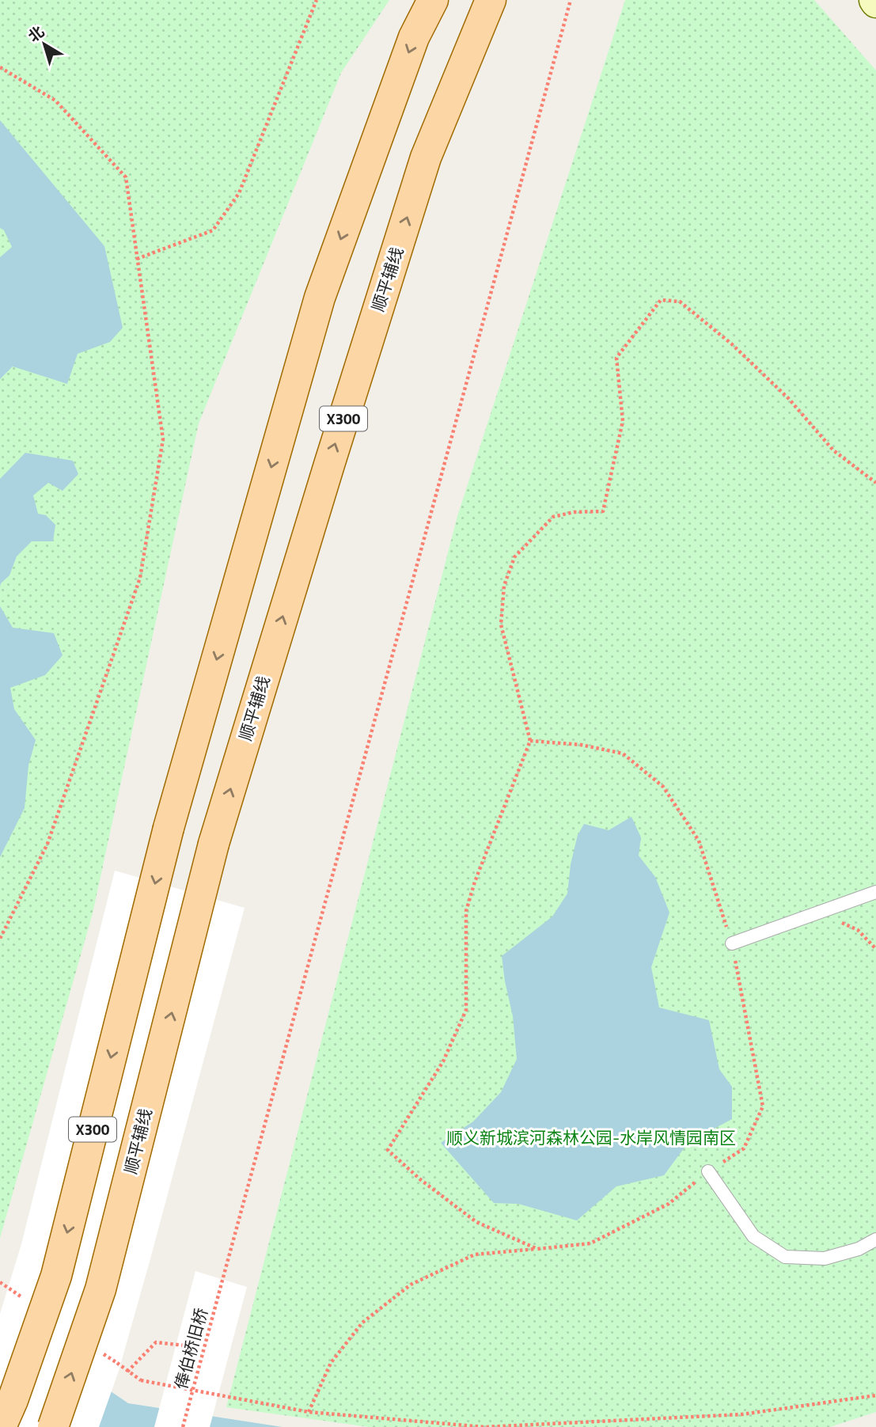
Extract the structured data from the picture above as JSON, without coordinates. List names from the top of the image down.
{
  "streets": {
    "main road": ["顺平辅线", "X300"],
    "path": ["俸伯桥旧桥"]
  },
  "parks": ["顺义新城滨河森林公园-水岸风情园南区"],
  "north": "top left"
}
